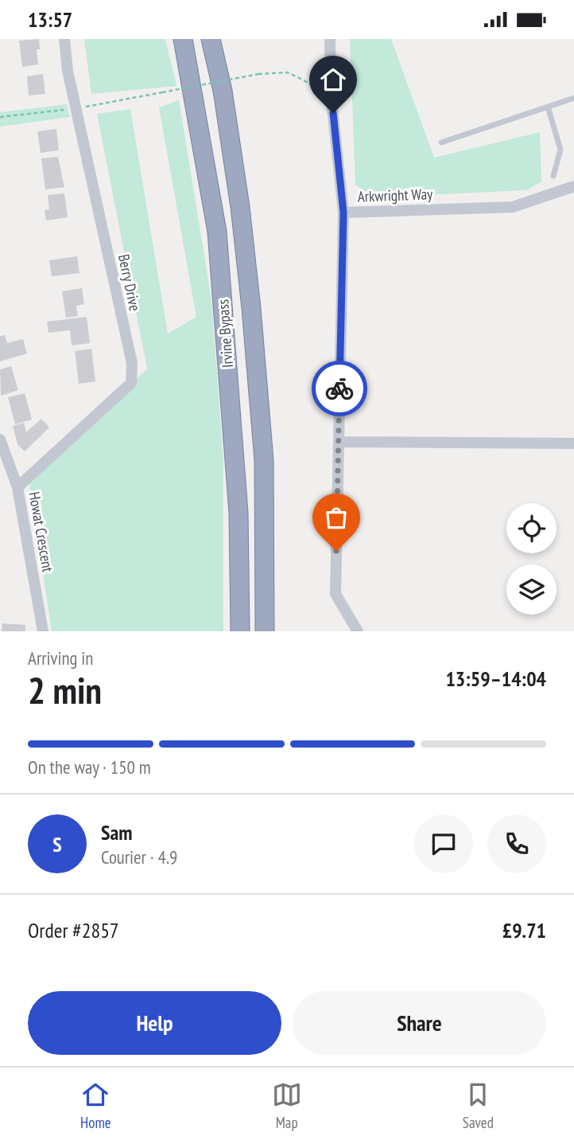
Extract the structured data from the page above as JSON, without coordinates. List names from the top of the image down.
{
  "streets": {
    "highway": ["Irvine Bypass"],
    "street": ["Arkwright Way", "Berry Drive", "Howat Crescent"]
  },
  "crossings": [
    ["Berry Drive", "Howat Crescent"]
  ],
  "page": {
    "status": "13:57",
    "heading": ["2 min", "Arriving in", "13:59–14:04"],
    "panel": [
      "Sam",
      "Courier · 4.9",
      "Order #2857",
      "£9.71"
    ],
    "bar": "On the way · 150 m",
    "round": "S",
    "buttons": ["Help", "Share"],
    "tabs": ["Home", "Map", "Saved"]
  }
}
